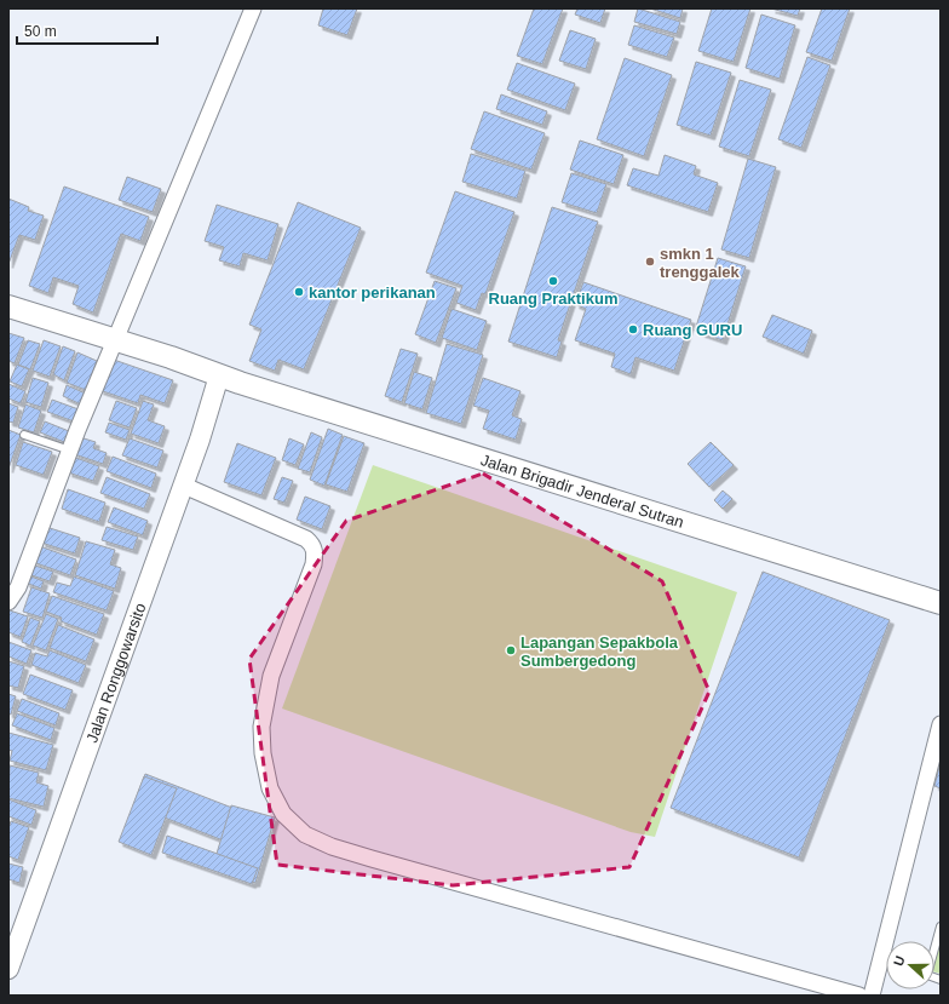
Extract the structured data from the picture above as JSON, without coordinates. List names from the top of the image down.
{
  "streets": {
    "main road": ["Jalan Brigadir Jenderal Sutran"],
    "street": ["Jalan Ronggowarsito"]
  },
  "crossings": [
    ["Jalan Brigadir Jenderal Sutran", "Jalan Ronggowarsito"]
  ],
  "places": [
    "smkn 1 trenggalek",
    "Ruang Praktikum",
    "kantor perikanan",
    "Ruang GURU",
    "Lapangan Sepakbola Sumbergedong"
  ],
  "scale_bar": "50 m",
  "north": "left"
}
